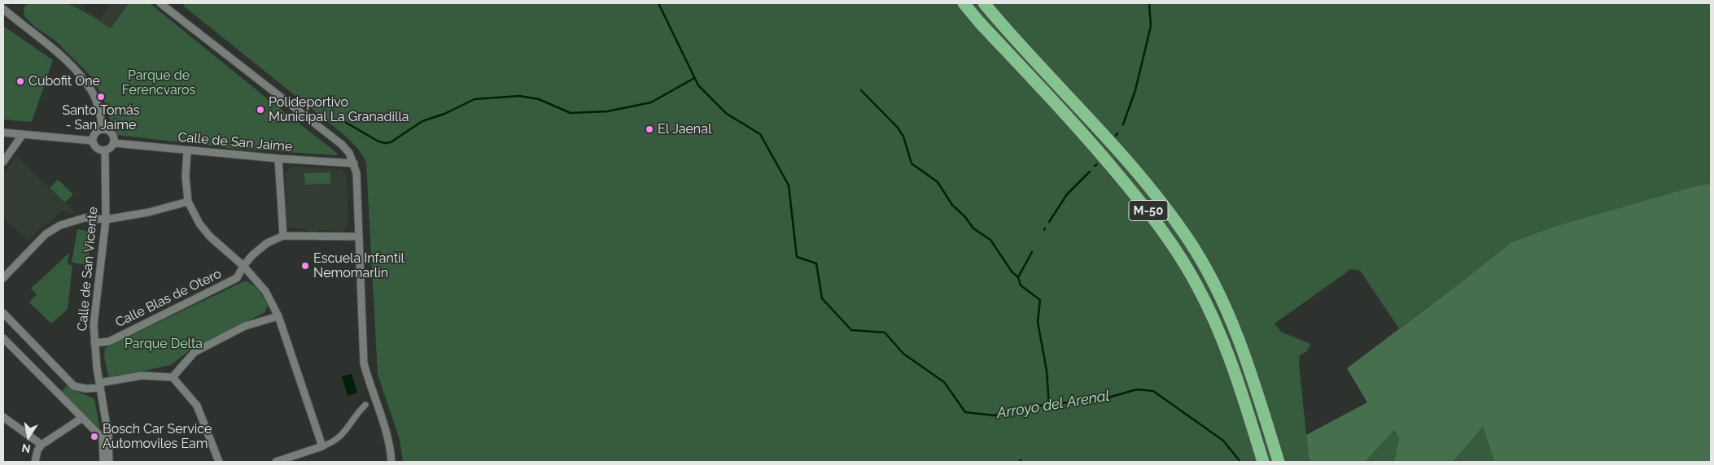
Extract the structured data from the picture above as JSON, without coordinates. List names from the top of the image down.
{
  "streets": {
    "highway": ["M-50"],
    "street": ["Calle de San Jaime", "Calle de San Vicente", "Calle Blas de Otero"]
  },
  "crossings": [
    ["Calle de San Jaime", "Calle de San Vicente"],
    ["Calle de San Vicente", "Calle Blas de Otero"]
  ],
  "water": ["Arroyo del Arenal"],
  "parks": ["Parque de Ferencvaros", "Parque Delta"],
  "places": [
    "Cubofit One",
    "Santo Tomás - San Jaime",
    "Polideportivo Municipal La Granadilla",
    "El Jaenal",
    "Escuela Infantil Nemomarlin",
    "Bosch Car Service Automoviles Eam"
  ],
  "north": "bottom"
}
